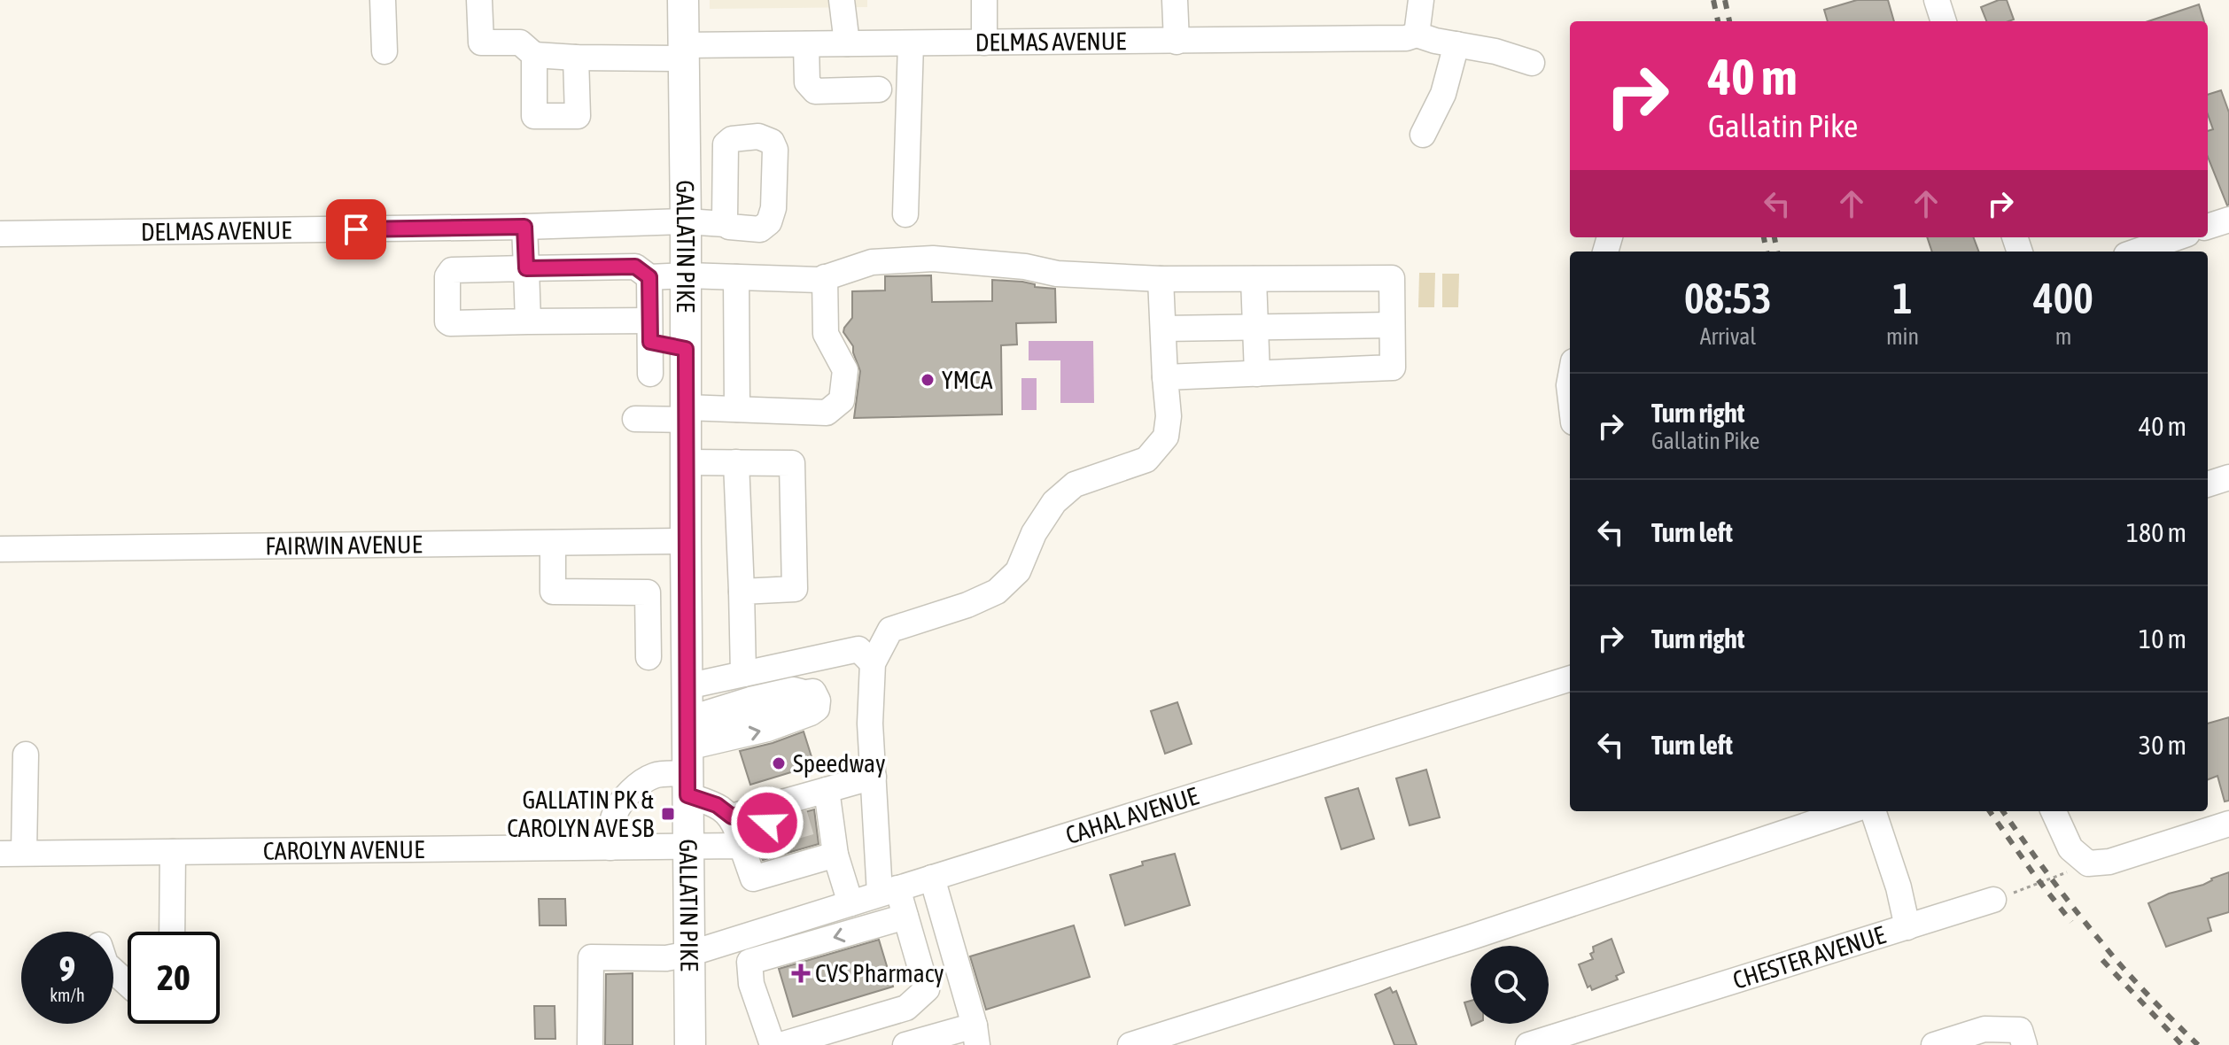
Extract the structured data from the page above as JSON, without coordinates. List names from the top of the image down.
{
  "streets": {
    "main road": ["GALLATIN PIKE"],
    "street": [
      "DELMAS AVENUE",
      "FAIRWIN AVENUE",
      "CAHAL AVENUE",
      "CAROLYN AVENUE",
      "CHESTER AVENUE"
    ]
  },
  "crossings": [
    ["DELMAS AVENUE", "GALLATIN PIKE"],
    ["GALLATIN PIKE", "FAIRWIN AVENUE"],
    ["GALLATIN PIKE", "CAHAL AVENUE"],
    ["GALLATIN PIKE", "CAROLYN AVENUE"]
  ],
  "places": {
    "other": ["YMCA", "Speedway"],
    "transit": ["GALLATIN PK & CAROLYN AVE SB"],
    "health": ["CVS Pharmacy"]
  },
  "page": {
    "turn": ["40 m", "Gallatin Pike"],
    "eta": [
      "08:53",
      "Arrival",
      "1",
      "min",
      "400",
      "m"
    ],
    "list": [
      {
        "name": "Turn right",
        "note": "Gallatin Pike",
        "value": "40 m"
      },
      {
        "name": "Turn left",
        "value": "180 m"
      },
      {
        "name": "Turn right",
        "value": "10 m"
      },
      {
        "name": "Turn left",
        "value": "30 m"
      }
    ],
    "speed": "9 km/h",
    "limit": "20"
  }
}
